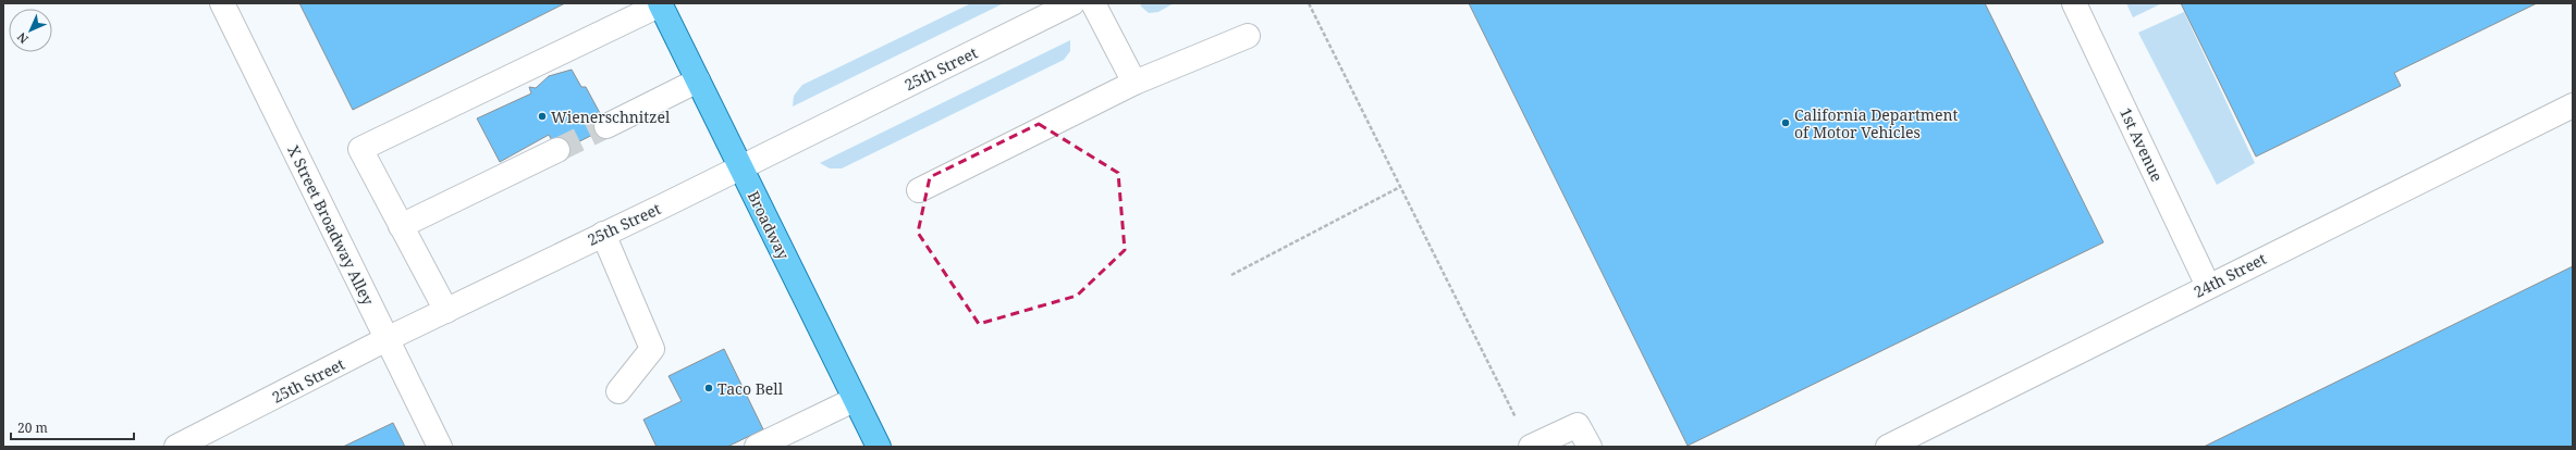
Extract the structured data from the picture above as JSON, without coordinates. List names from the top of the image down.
{
  "streets": {
    "main road": ["Broadway"],
    "street": [
      "25th Street",
      "1st Avenue",
      "X Street Broadway Alley",
      "24th Street"
    ]
  },
  "crossings": [
    ["25th Street", "X Street Broadway Alley"],
    ["25th Street", "Broadway"],
    ["1st Avenue", "24th Street"]
  ],
  "places": ["Wienerschnitzel", "California Department of Motor Vehicles", "Taco Bell"],
  "scale_bar": "20 m",
  "north": "bottom left"
}
